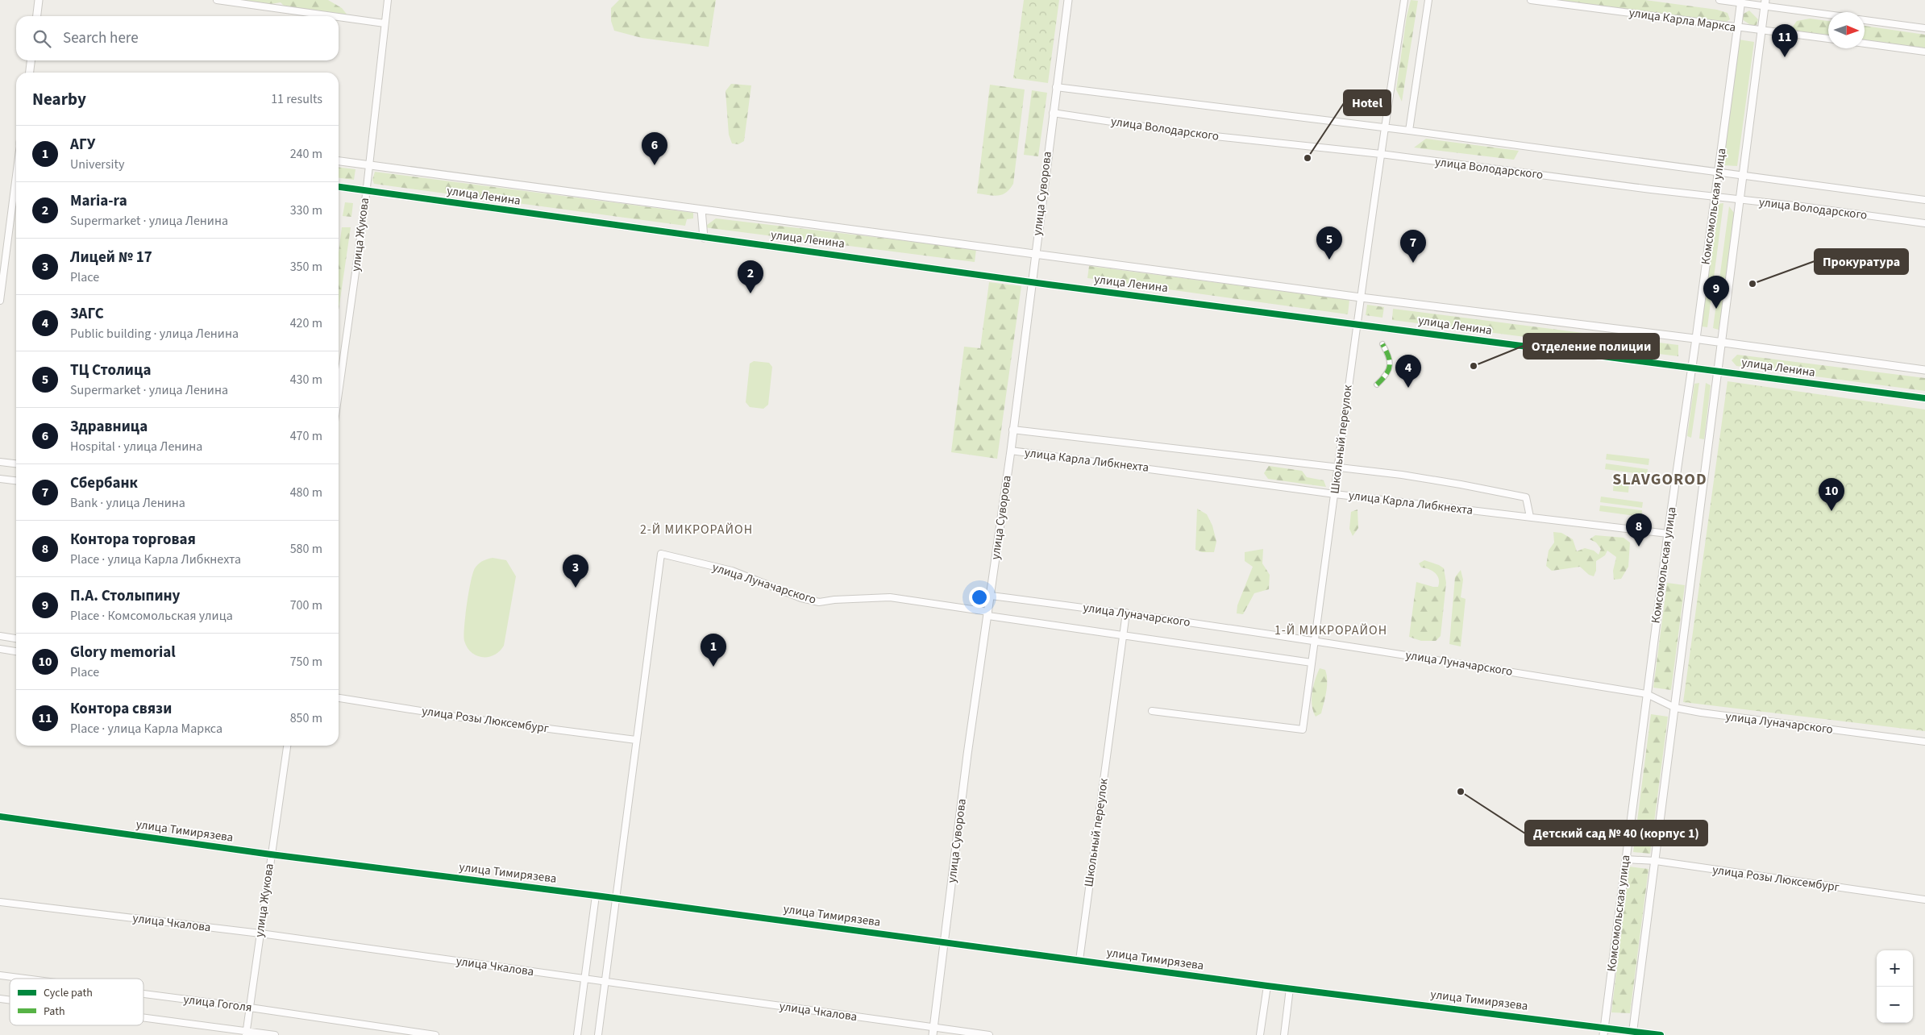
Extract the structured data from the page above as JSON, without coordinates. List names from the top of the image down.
{
  "streets": {
    "street": [
      "улица Карла Маркса",
      "улица Володарского",
      "улица Суворова",
      "улица Ленина",
      "Комсомольская улица",
      "улица Жукова",
      "Школьный переулок",
      "улица Карла Либкнехта",
      "улица Луначарского",
      "улица Розы Люксембург",
      "улица Тимирязева",
      "улица Чкалова",
      "улица Гоголя"
    ]
  },
  "crossings": [
    ["улица Карла Маркса", "Комсомольская улица"],
    ["улица Володарского", "улица Суворова"],
    ["улица Володарского", "Комсомольская улица"],
    ["улица Володарского", "Школьный переулок"],
    ["улица Суворова", "улица Ленина"],
    ["улица Суворова", "улица Карла Либкнехта"],
    ["улица Суворова", "улица Луначарского"],
    ["улица Суворова", "улица Тимирязева"],
    ["улица Суворова", "улица Чкалова"],
    ["улица Ленина", "Комсомольская улица"],
    ["улица Ленина", "улица Жукова"],
    ["улица Ленина", "Школьный переулок"],
    ["Комсомольская улица", "улица Карла Либкнехта"],
    ["Комсомольская улица", "улица Луначарского"],
    ["Комсомольская улица", "улица Розы Люксембург"],
    ["Комсомольская улица", "улица Тимирязева"],
    ["улица Жукова", "улица Тимирязева"],
    ["улица Жукова", "улица Чкалова"],
    ["улица Жукова", "улица Гоголя"],
    ["Школьный переулок", "улица Карла Либкнехта"],
    ["Школьный переулок", "улица Луначарского"],
    ["Школьный переулок", "улица Тимирязева"],
    ["улица Луначарского", "улица Розы Люксембург"]
  ],
  "districts": ["SLAVGOROD", "2-Й МИКРОРАЙОН", "1-Й МИКРОРАЙОН"],
  "places": [
    "Hotel",
    "Прокуратура",
    "Отделение полиции",
    "Детский сад № 40 (корпус 1)"
  ],
  "legend": ["Cycle path", "Path"],
  "north": "right",
  "page": {
    "search": "Search here",
    "pins": [
      "11",
      "6",
      "5",
      "7",
      "2",
      "9",
      "4",
      "10",
      "8",
      "3",
      "1"
    ],
    "heading": ["Nearby", "11 results"],
    "list": [
      {
        "mark": "1",
        "name": "АГУ",
        "note": "University",
        "value": "240 m"
      },
      {
        "mark": "2",
        "name": "Maria-ra",
        "note": "Supermarket · улица Ленина",
        "value": "330 m"
      },
      {
        "mark": "3",
        "name": "Лицей № 17",
        "note": "Place",
        "value": "350 m"
      },
      {
        "mark": "4",
        "name": "ЗАГС",
        "note": "Public building · улица Ленина",
        "value": "420 m"
      },
      {
        "mark": "5",
        "name": "ТЦ Столица",
        "note": "Supermarket · улица Ленина",
        "value": "430 m"
      },
      {
        "mark": "6",
        "name": "Здравница",
        "note": "Hospital · улица Ленина",
        "value": "470 m"
      },
      {
        "mark": "7",
        "name": "Сбербанк",
        "note": "Bank · улица Ленина",
        "value": "480 m"
      },
      {
        "mark": "8",
        "name": "Контора торговая",
        "note": "Place · улица Карла Либкнехта",
        "value": "580 m"
      },
      {
        "mark": "9",
        "name": "П.А. Столыпину",
        "note": "Place · Комсомольская улица",
        "value": "700 m"
      },
      {
        "mark": "10",
        "name": "Glory memorial",
        "note": "Place",
        "value": "750 m"
      },
      {
        "mark": "11",
        "name": "Контора связи",
        "note": "Place · улица Карла Маркса",
        "value": "850 m"
      }
    ],
    "map_buttons": ["+", "−"]
  }
}
